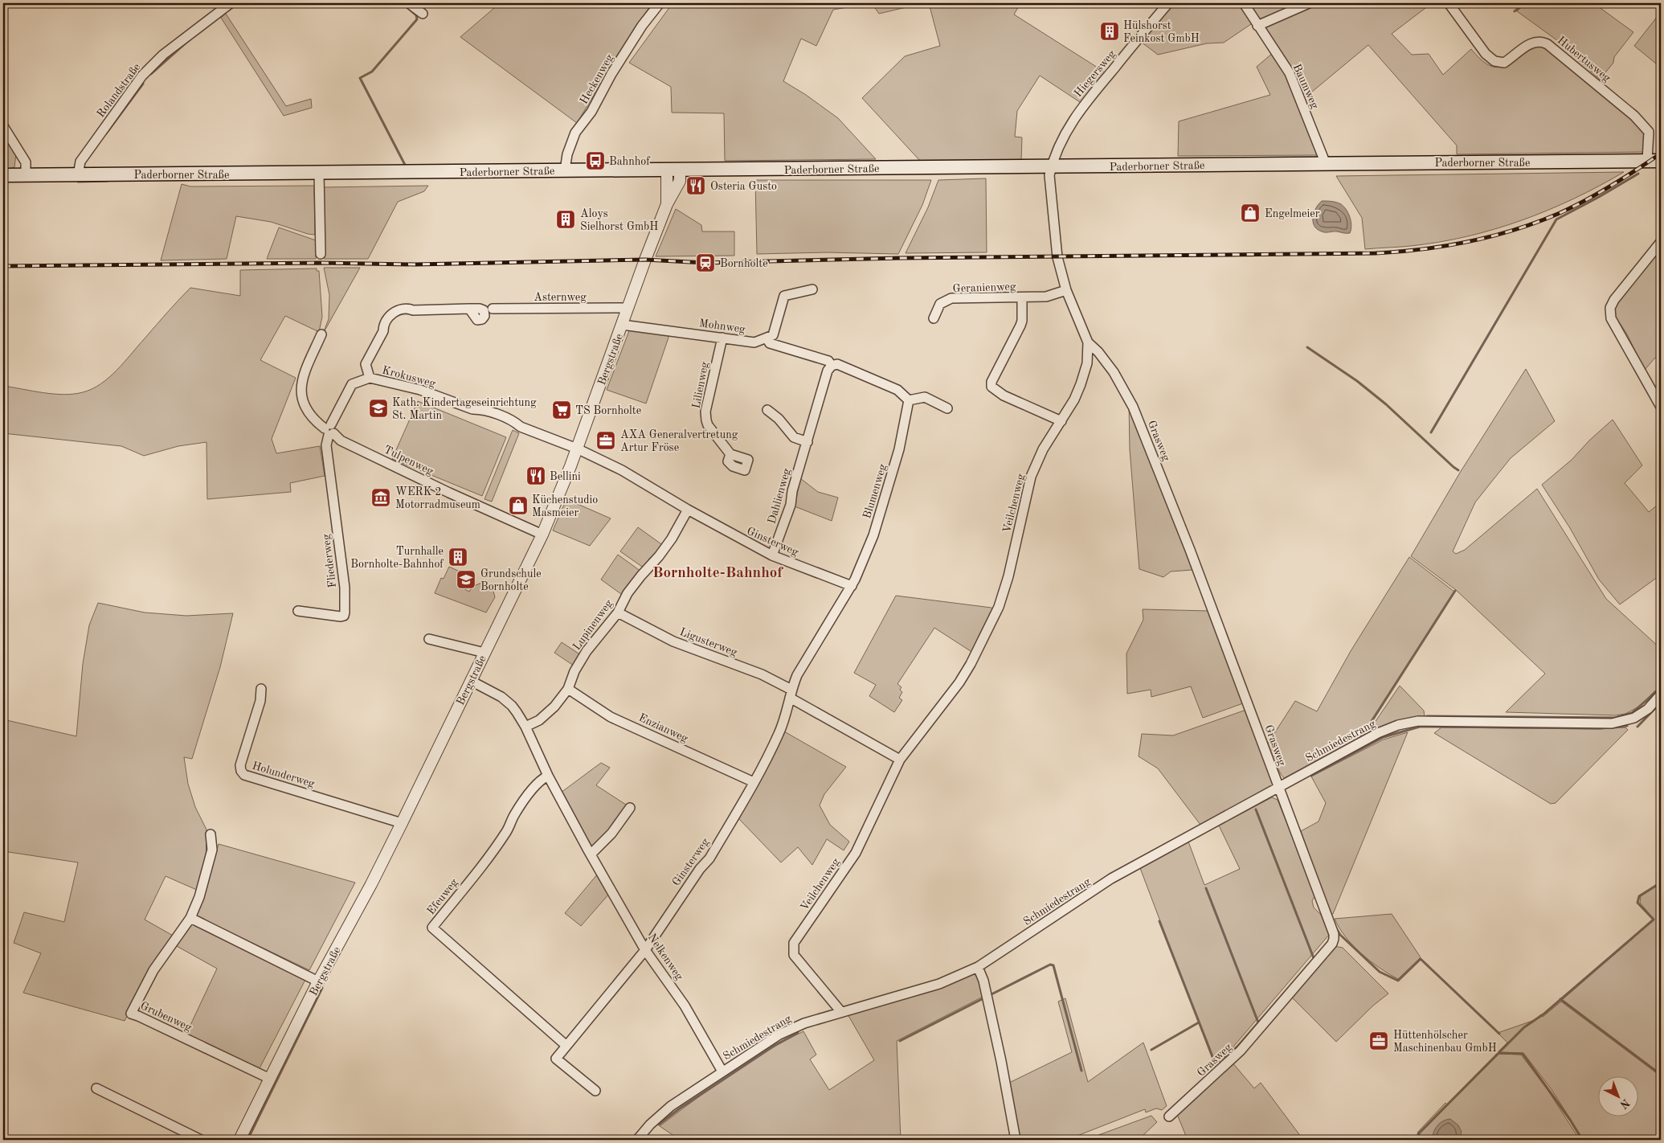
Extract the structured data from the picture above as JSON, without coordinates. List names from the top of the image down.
{
  "streets": {
    "main road": ["Paderborner Straße"],
    "street": [
      "Hubertusweg",
      "Hiegersweg",
      "Heckenweg",
      "Baumweg",
      "Rolandstraße",
      "Geranienweg",
      "Asternweg",
      "Mohnweg",
      "Bergstraße",
      "Krokusweg",
      "Lilienweg",
      "Grasweg",
      "Tulpenweg",
      "Blumenweg",
      "Dahlienweg",
      "Veilchenweg",
      "Ginsterweg",
      "Fliederweg",
      "Lupinenweg",
      "Ligusterweg",
      "Enzianweg",
      "Schmiedestrang",
      "Holunderweg",
      "Efeuweg",
      "Nelkenweg",
      "Grubenweg"
    ]
  },
  "crossings": [
    ["Hubertusweg", "Paderborner Straße"],
    ["Hiegersweg", "Paderborner Straße"],
    ["Hiegersweg", "Veilchenweg"],
    ["Heckenweg", "Paderborner Straße"],
    ["Baumweg", "Paderborner Straße"],
    ["Rolandstraße", "Paderborner Straße"],
    ["Paderborner Straße", "Bergstraße"],
    ["Paderborner Straße", "Veilchenweg"],
    ["Geranienweg", "Veilchenweg"],
    ["Asternweg", "Bergstraße"],
    ["Mohnweg", "Bergstraße"],
    ["Mohnweg", "Lilienweg"],
    ["Bergstraße", "Krokusweg"],
    ["Bergstraße", "Tulpenweg"],
    ["Bergstraße", "Ginsterweg"],
    ["Bergstraße", "Holunderweg"],
    ["Bergstraße", "Nelkenweg"],
    ["Bergstraße", "Grubenweg"],
    ["Krokusweg", "Tulpenweg"],
    ["Krokusweg", "Ginsterweg"],
    ["Krokusweg", "Fliederweg"],
    ["Grasweg", "Veilchenweg"],
    ["Grasweg", "Schmiedestrang"],
    ["Tulpenweg", "Fliederweg"],
    ["Blumenweg", "Ginsterweg"],
    ["Dahlienweg", "Ginsterweg"],
    ["Veilchenweg", "Schmiedestrang"],
    ["Ginsterweg", "Lupinenweg"],
    ["Ginsterweg", "Ligusterweg"],
    ["Ginsterweg", "Enzianweg"],
    ["Ginsterweg", "Nelkenweg"],
    ["Lupinenweg", "Ligusterweg"],
    ["Lupinenweg", "Enzianweg"],
    ["Lupinenweg", "Nelkenweg"],
    ["Schmiedestrang", "Nelkenweg"],
    ["Efeuweg", "Nelkenweg"]
  ],
  "districts": ["Bornholte-Bahnhof"],
  "places": {
    "building": ["Hülshorst Feinkost GmbH", "Aloys Sielhorst GmbH", "Turnhalle Bornholte-Bahnhof"],
    "bus stop": ["Bahnhof"],
    "restaurant": ["Osteria Gusto", "Bellini"],
    "shop": ["Engelmeier", "Küchenstudio Masmeier"],
    "station": ["Bornholte"],
    "school or university": ["Kath. Kindertageseinrichtung St. Martin", "Grundschule Bornholte"],
    "supermarket": ["TS Bornholte"],
    "office": ["AXA Generalvertretung Artur Fröse", "Hüttenhölscher Maschinenbau GmbH"],
    "museum": ["WERK 2 Motorradmuseum"]
  },
  "north": "bottom right"
}
